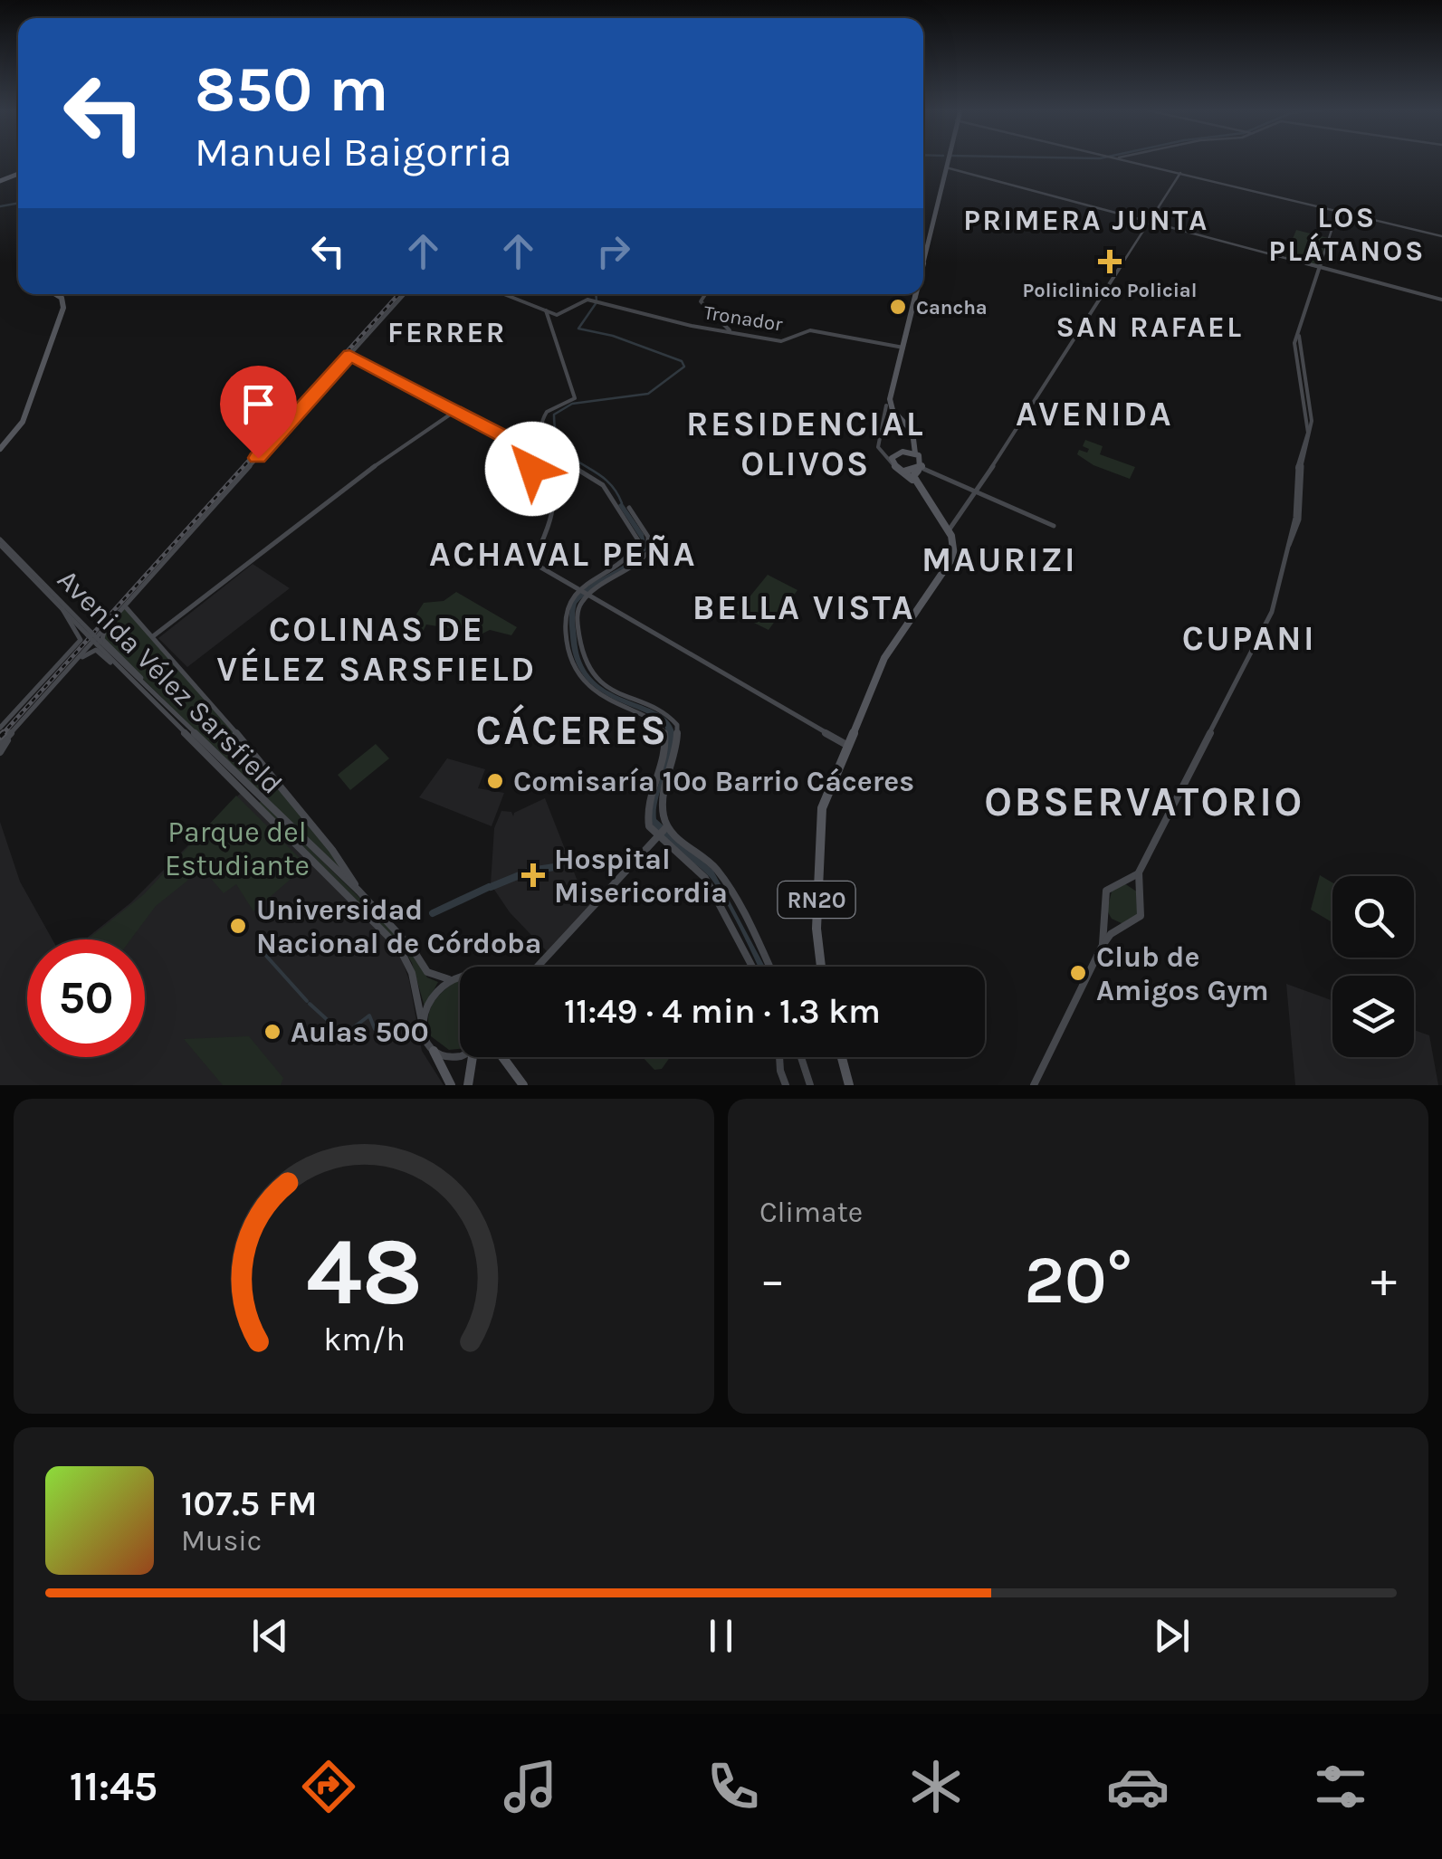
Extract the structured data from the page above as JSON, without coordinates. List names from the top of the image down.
{
  "streets": {
    "main road": ["Tronador", "Avenida Vélez Sarsfield", "RN20"]
  },
  "districts": [
    "LOS PLÁTANOS",
    "PRIMERA JUNTA",
    "SAN RAFAEL",
    "FERRER",
    "AVENIDA",
    "RESIDENCIAL OLIVOS",
    "ACHAVAL PEÑA",
    "MAURIZI",
    "BELLA VISTA",
    "COLINAS DE VÉLEZ SARSFIELD",
    "CUPANI",
    "CÁCERES",
    "OBSERVATORIO"
  ],
  "parks": ["Parque del Estudiante"],
  "places": {
    "health": ["Policlinico Policial", "Hospital Misericordia"],
    "other": [
      "Cancha",
      "Comisaría 10º Barrio Cáceres",
      "Universidad Nacional de Córdoba",
      "Club de Amigos Gym",
      "Aulas 500"
    ]
  },
  "page": {
    "turn": ["850 m", "Manuel Baigorria"],
    "limit": "50",
    "trip": "11:49 · 4 min · 1.3 km",
    "tile": "Climate",
    "heat": ["−", "20°", "+"],
    "song": ["107.5 FM", "Music"],
    "tabs": "11:45",
    "gauge": ["48", "km/h"]
  }
}
